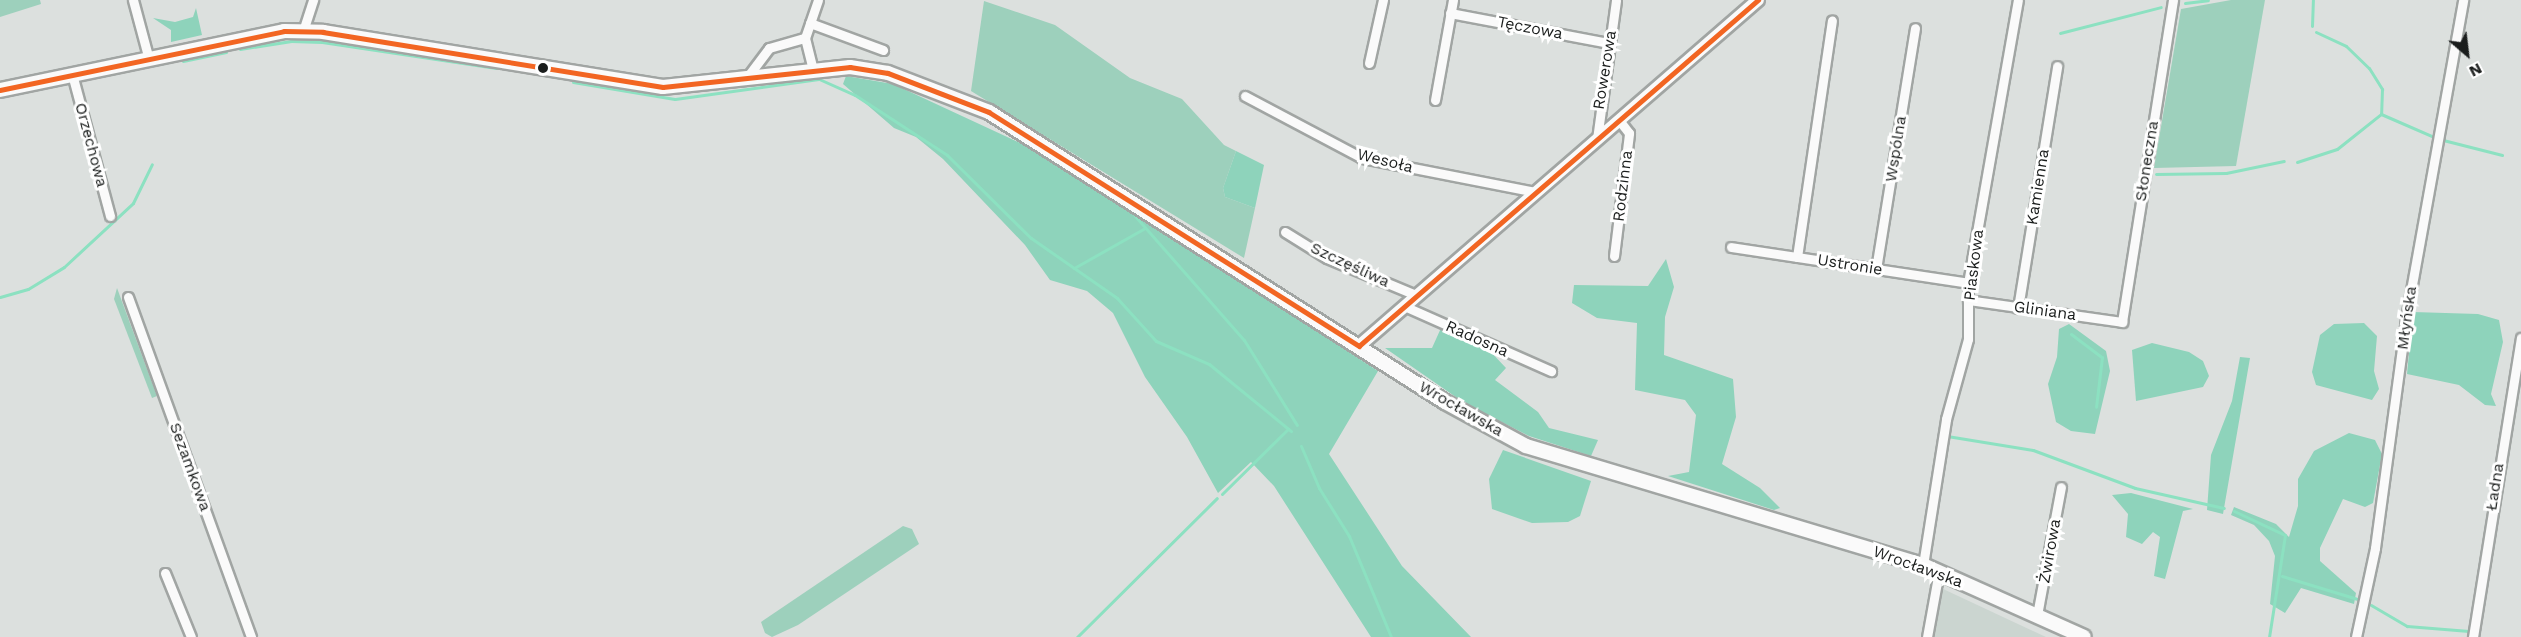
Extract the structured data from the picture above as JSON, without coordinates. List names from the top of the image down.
{
  "streets": {
    "main road": ["Wrocławska"],
    "street": [
      "Tęczowa",
      "Rowerowa",
      "Orzechowa",
      "Wspólna",
      "Wesoła",
      "Słoneczna",
      "Rodzinna",
      "Kamienna",
      "Szczęśliwa",
      "Ustronie",
      "Piaskowa",
      "Gliniana",
      "Młyńska",
      "Radosna",
      "Sezamkowa",
      "Ładna",
      "Żwirowa"
    ]
  },
  "crossings": [
    ["Tęczowa", "Rowerowa"],
    ["Orzechowa", "Wrocławska"],
    ["Wspólna", "Ustronie"],
    ["Słoneczna", "Gliniana"],
    ["Kamienna", "Gliniana"],
    ["Ustronie", "Piaskowa"],
    ["Piaskowa", "Gliniana"],
    ["Piaskowa", "Wrocławska"],
    ["Wrocławska", "Żwirowa"]
  ],
  "north": "bottom right"
}
